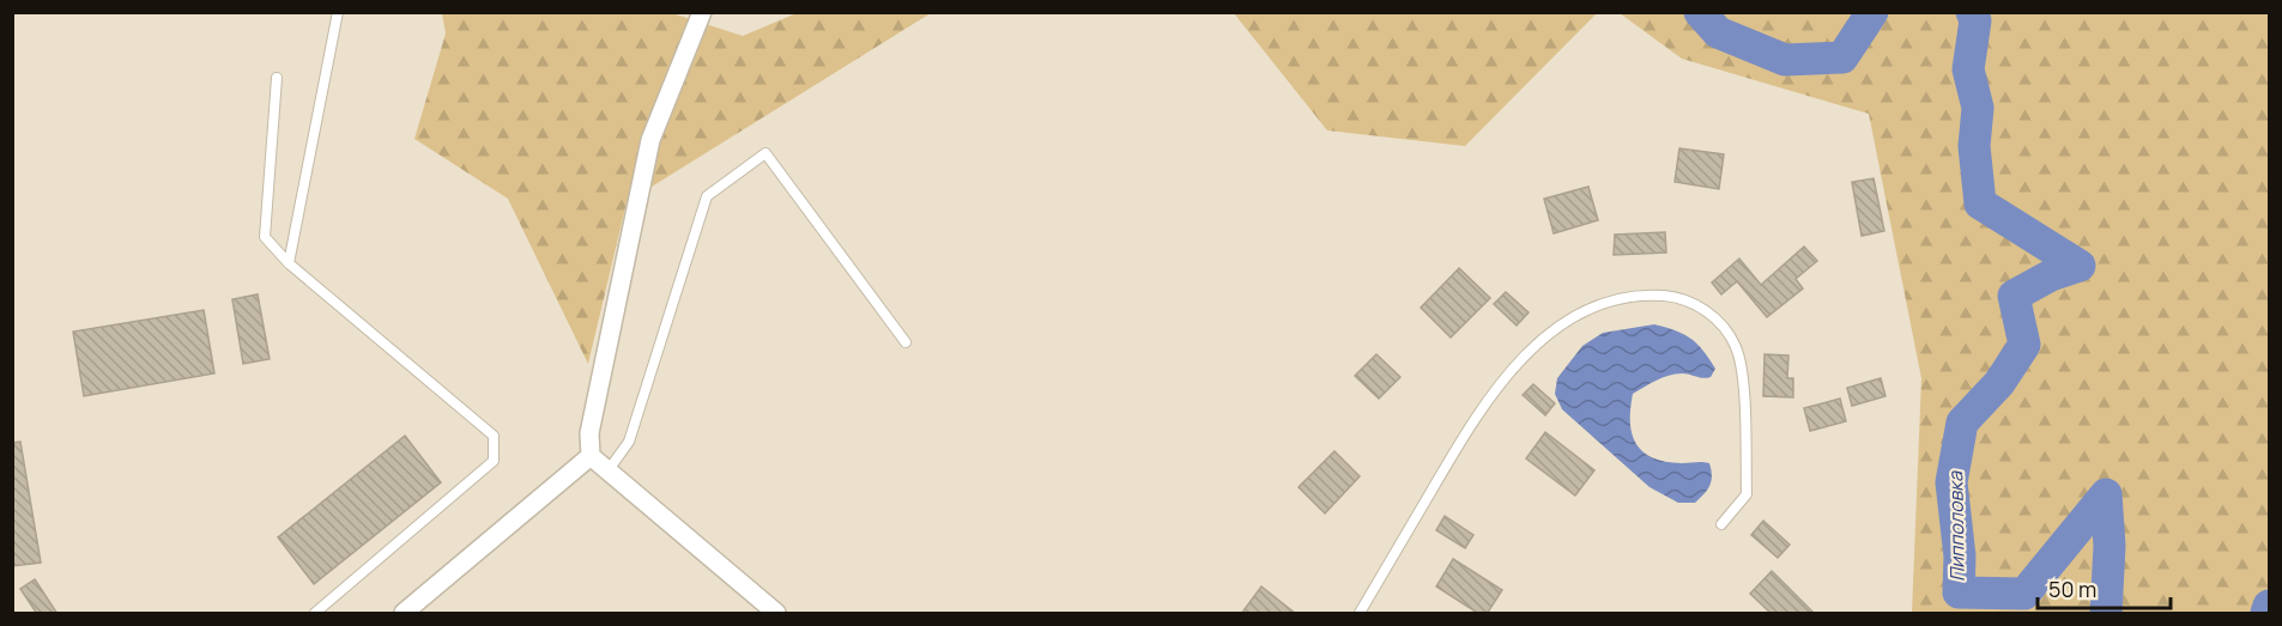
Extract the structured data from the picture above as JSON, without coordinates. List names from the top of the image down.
{
  "water": ["Пипполовка"],
  "scale_bar": "50 m"
}
